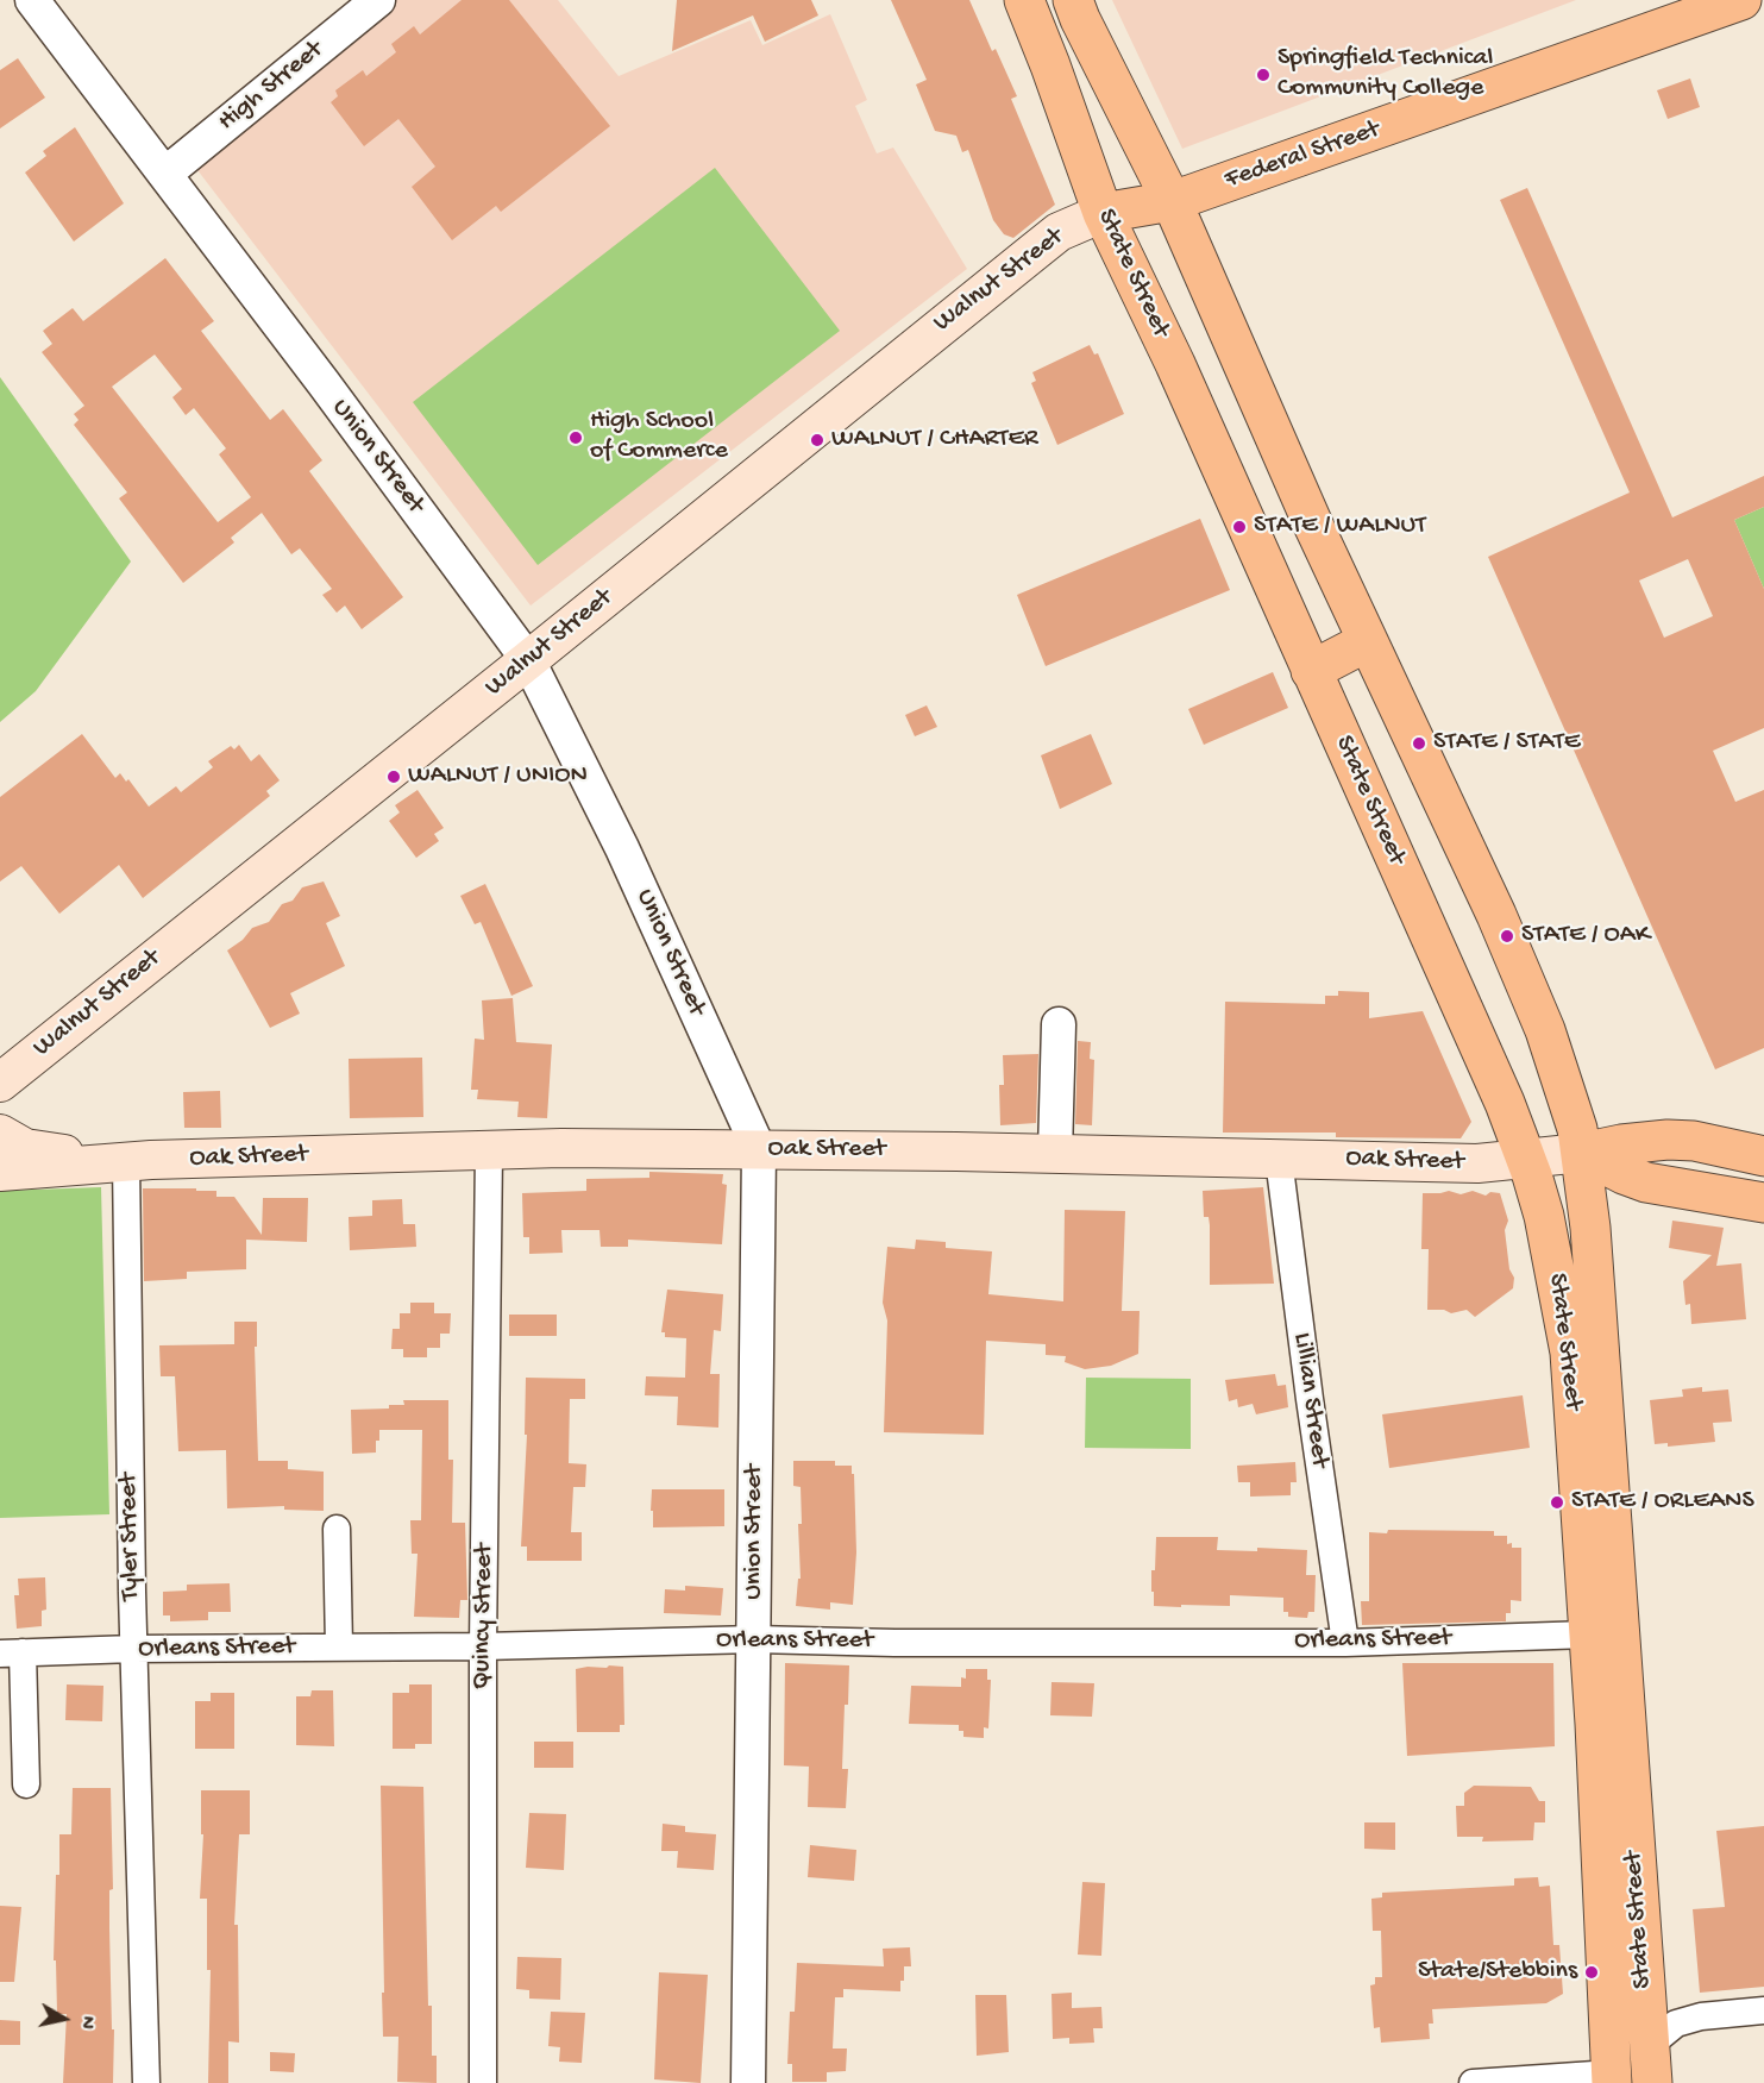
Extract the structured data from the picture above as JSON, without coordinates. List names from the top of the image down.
{
  "streets": {
    "main road": [
      "Federal Street",
      "State Street",
      "Walnut Street",
      "Oak Street"
    ],
    "street": [
      "High Street",
      "Union Street",
      "Lillian Street",
      "Tyler Street",
      "Quincy Street",
      "Orleans Street"
    ]
  },
  "crossings": [
    ["High Street", "Union Street"],
    ["Federal Street", "State Street"],
    ["Federal Street", "Walnut Street"],
    ["State Street", "Walnut Street"],
    ["State Street", "Oak Street"],
    ["State Street", "Orleans Street"],
    ["Walnut Street", "Union Street"],
    ["Union Street", "Oak Street"],
    ["Union Street", "Orleans Street"],
    ["Oak Street", "Lillian Street"],
    ["Oak Street", "Tyler Street"],
    ["Oak Street", "Quincy Street"],
    ["Lillian Street", "Orleans Street"],
    ["Tyler Street", "Orleans Street"],
    ["Quincy Street", "Orleans Street"]
  ],
  "places": [
    "Springfield Technical Community College",
    "High School of Commerce",
    "WALNUT / CHARTER",
    "STATE / WALNUT",
    "STATE / STATE",
    "WALNUT / UNION",
    "STATE / OAK",
    "STATE / ORLEANS",
    "State/Stebbins"
  ],
  "north": "right"
}
